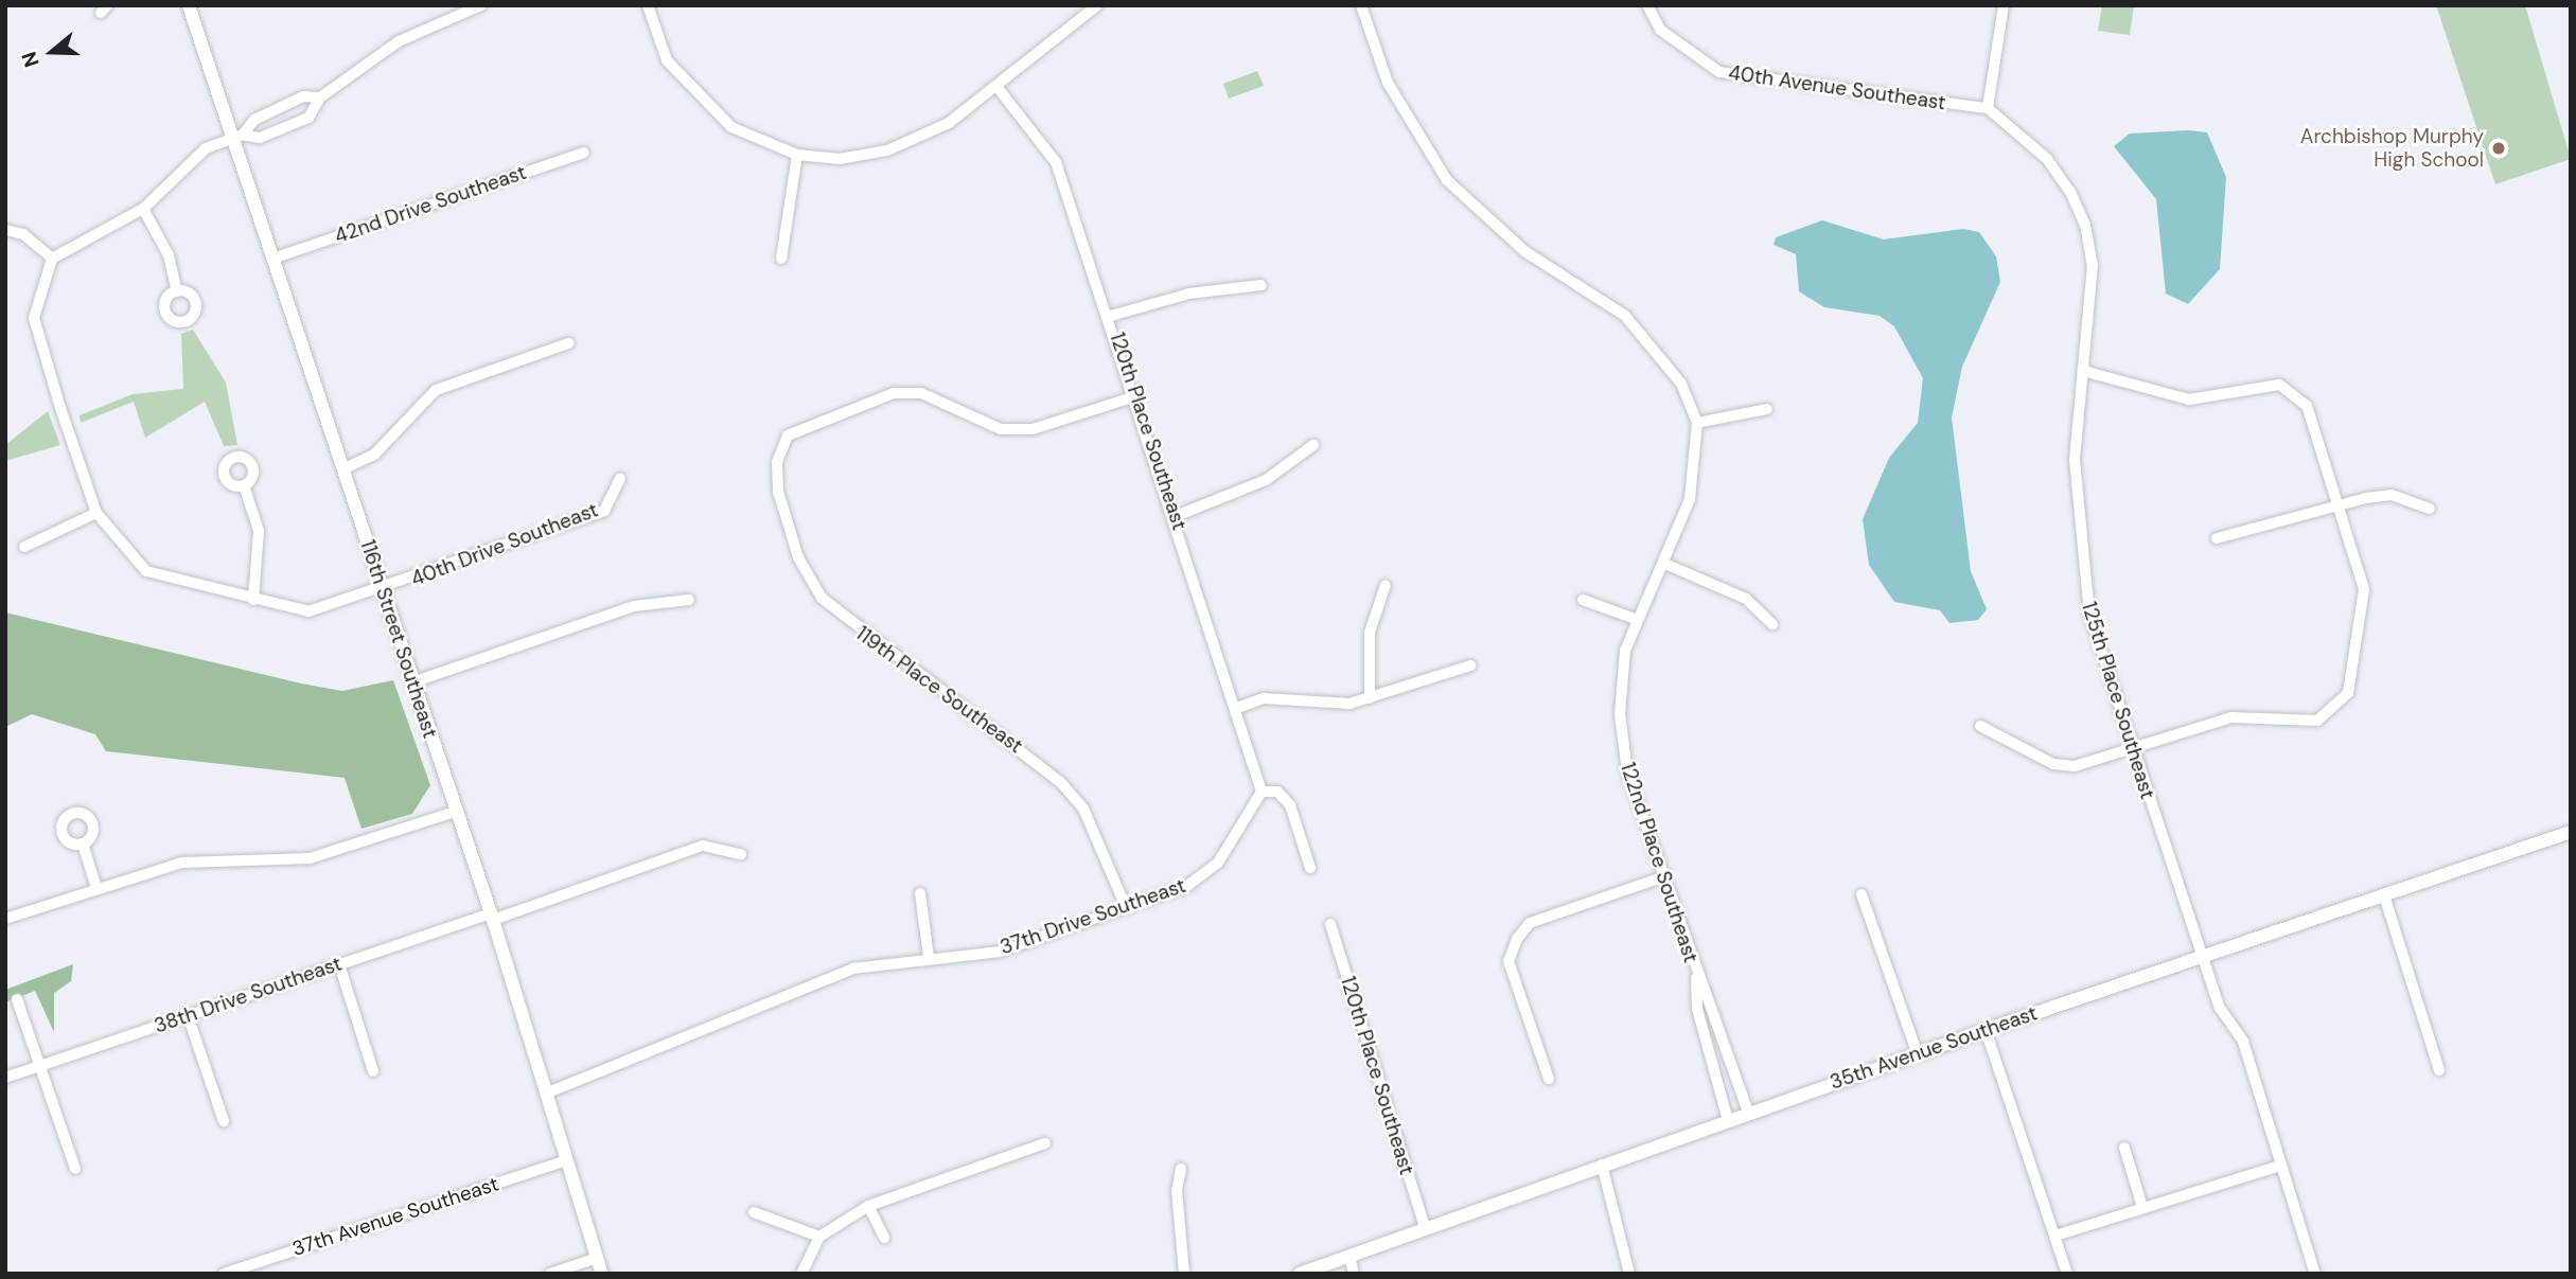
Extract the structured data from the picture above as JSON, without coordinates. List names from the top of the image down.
{
  "streets": {
    "street": [
      "40th Avenue Southeast",
      "42nd Drive Southeast",
      "120th Place Southeast",
      "40th Drive Southeast",
      "116th Street Southeast",
      "119th Place Southeast",
      "125th Place Southeast",
      "122nd Place Southeast",
      "37th Drive Southeast",
      "38th Drive Southeast",
      "35th Avenue Southeast",
      "37th Avenue Southeast"
    ]
  },
  "crossings": [
    ["40th Avenue Southeast", "125th Place Southeast"],
    ["42nd Drive Southeast", "116th Street Southeast"],
    ["120th Place Southeast", "119th Place Southeast"],
    ["120th Place Southeast", "37th Drive Southeast"],
    ["120th Place Southeast", "35th Avenue Southeast"],
    ["40th Drive Southeast", "116th Street Southeast"],
    ["116th Street Southeast", "37th Drive Southeast"],
    ["116th Street Southeast", "38th Drive Southeast"],
    ["116th Street Southeast", "37th Avenue Southeast"],
    ["119th Place Southeast", "37th Drive Southeast"],
    ["125th Place Southeast", "35th Avenue Southeast"],
    ["122nd Place Southeast", "35th Avenue Southeast"]
  ],
  "places": ["Archbishop Murphy High School"],
  "north": "left"
}
